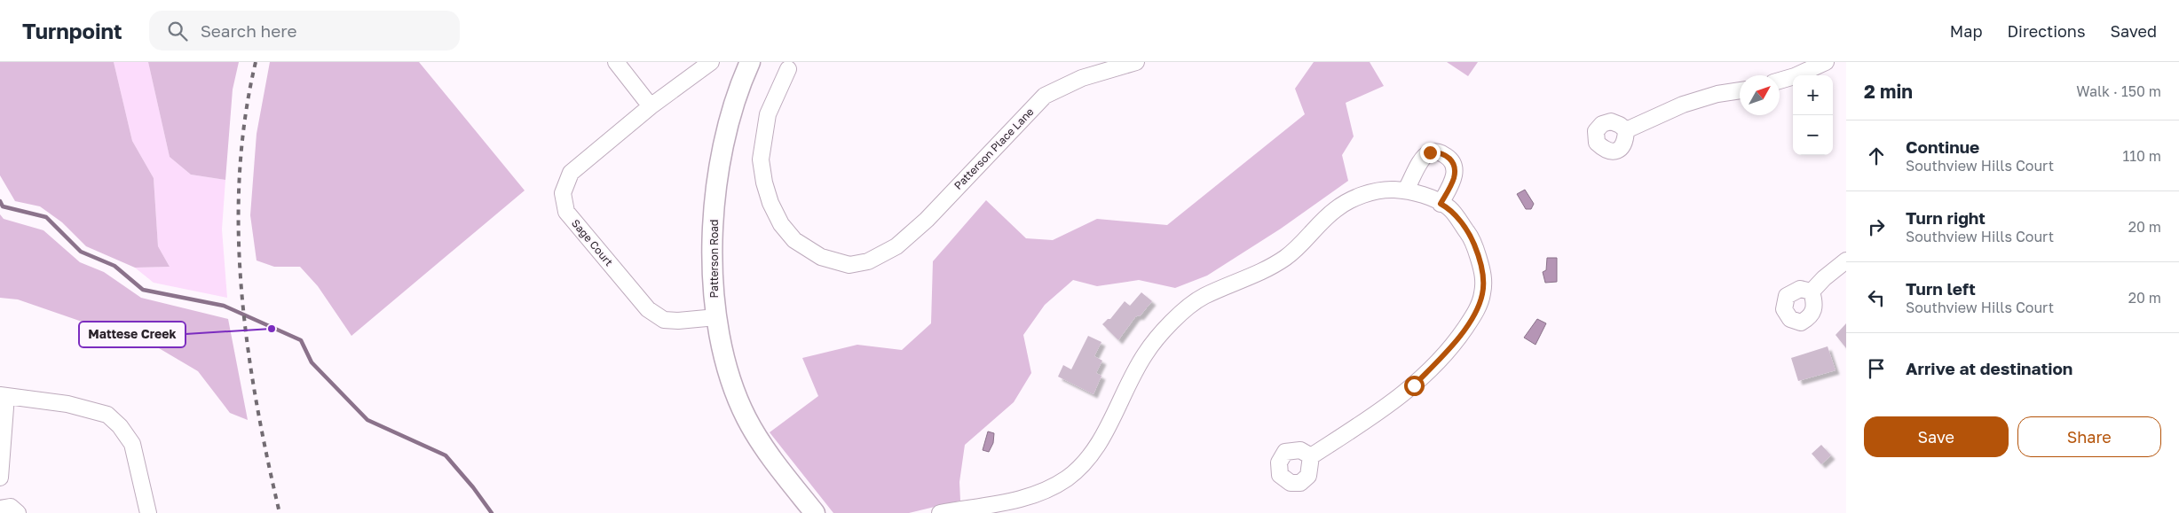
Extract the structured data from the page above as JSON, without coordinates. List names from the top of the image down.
{
  "streets": {
    "street": ["Patterson Place Lane", "Sage Court", "Patterson Road"]
  },
  "crossings": [
    ["Sage Court", "Patterson Road"]
  ],
  "places": ["Mattese Creek"],
  "north": "top right",
  "page": {
    "header": "Turnpoint",
    "search": "Search here",
    "nav": ["Map", "Directions", "Saved"],
    "heading": ["2 min", "Walk · 150 m"],
    "map_buttons": ["+", "−"],
    "list": [
      ["Continue", "Southview Hills Court", "110 m"],
      ["Turn right", "Southview Hills Court", "20 m"],
      ["Turn left", "Southview Hills Court", "20 m"],
      "Arrive at destination"
    ],
    "buttons": ["Save", "Share"]
  }
}
